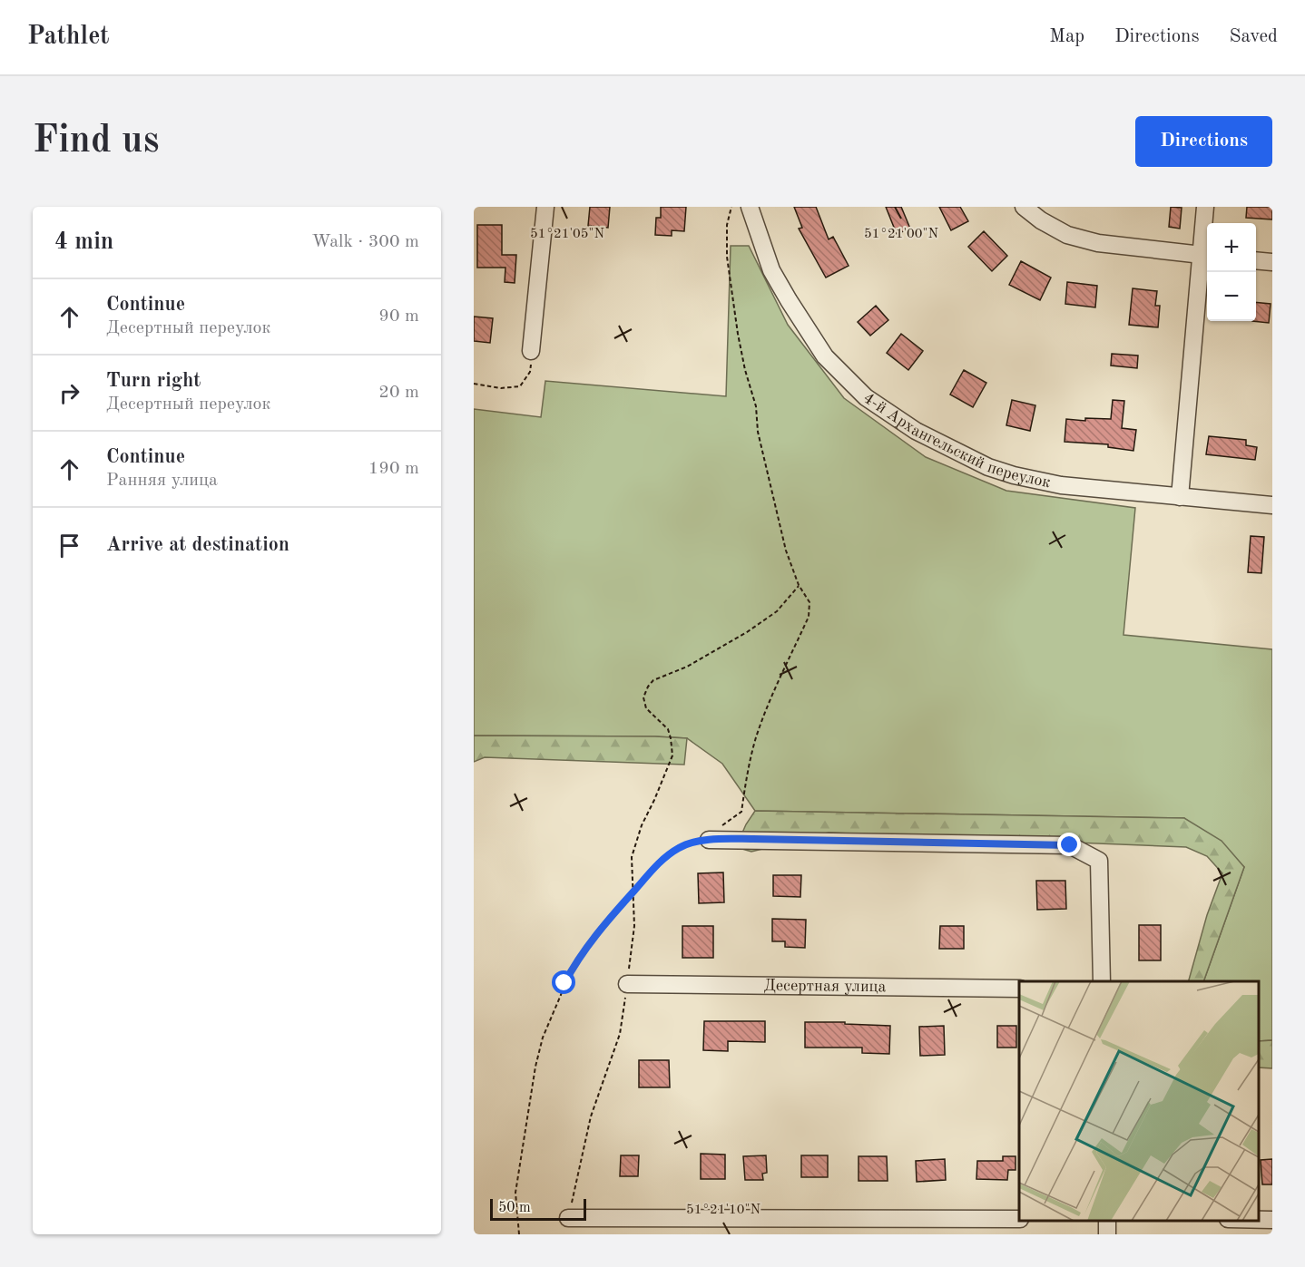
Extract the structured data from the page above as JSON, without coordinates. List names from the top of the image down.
{
  "streets": {
    "street": ["4-й Архангельский переулок", "Десертная улица"]
  },
  "scale_bar": "50 m",
  "page": {
    "header": "Pathlet",
    "nav": ["Map", "Directions", "Saved"],
    "buttons": "Directions",
    "title": "Find us",
    "heading": ["4 min", "Walk · 300 m"],
    "map_buttons": ["+", "−"],
    "list": [
      ["Continue", "Десертный переулок", "90 m"],
      ["Turn right", "Десертный переулок", "20 m"],
      ["Continue", "Ранняя улица", "190 m"],
      "Arrive at destination"
    ],
    "scale": "50 m"
  },
  "coordinates": ["51°21'05\"N", "51°21'00\"N", "51°21'10\"N"]
}
